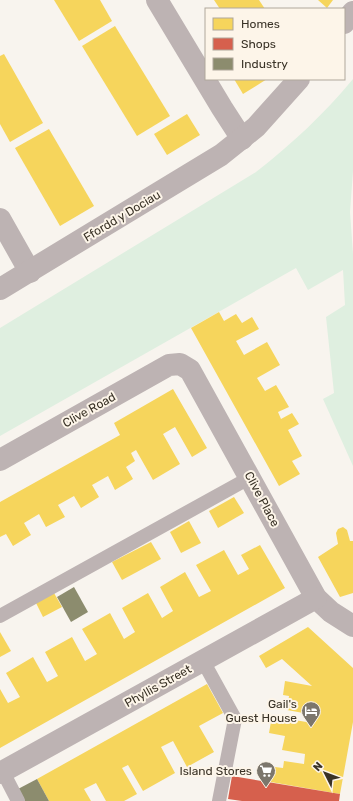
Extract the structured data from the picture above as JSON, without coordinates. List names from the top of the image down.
{
  "streets": {
    "street": [
      "Ffordd y Dociau",
      "Clive Road",
      "Clive Place",
      "Phyllis Street"
    ]
  },
  "crossings": [
    ["Clive Road", "Clive Place"],
    ["Clive Place", "Phyllis Street"]
  ],
  "places": {
    "hotel": ["Gail's Guest House"],
    "supermarket": ["Island Stores"]
  },
  "legend": ["Homes", "Shops", "Industry"],
  "north": "top left"
}
